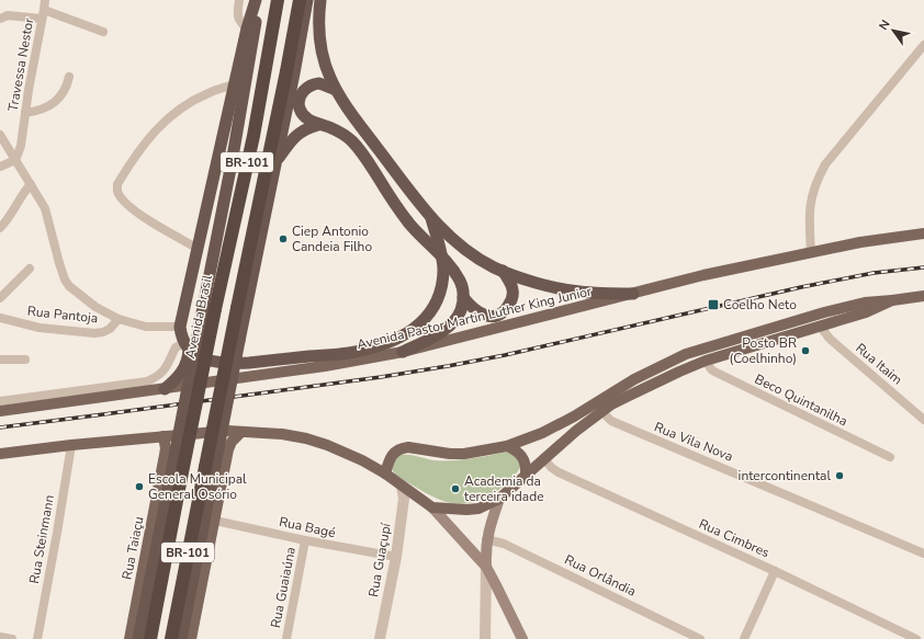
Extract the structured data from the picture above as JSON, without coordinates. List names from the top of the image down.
{
  "streets": {
    "highway": ["BR-101", "Avenida Brasil"],
    "main road": ["Avenida Pastor Martin Luther King Junior", "Rua Taiaçu"],
    "street": [
      "Travessa Nestor",
      "Rua Pantoja",
      "Rua Itaim",
      "Beco Quintanilha",
      "Rua Vila Nova",
      "Rua Bagé",
      "Rua Cimbres",
      "Rua Steinmann",
      "Rua Guaçupí",
      "Rua Orlândia",
      "Rua Guaiaúna"
    ]
  },
  "crossings": [
    ["Rua Bagé", "Rua Guaçupí"],
    ["Rua Bagé", "Rua Guaiaúna"]
  ],
  "places": {
    "other": [
      "Ciep Antonio Candeia Filho",
      "Posto BR (Coelhinho)",
      "intercontinental",
      "Escola Municipal General Osório",
      "Academia da terceira idade"
    ],
    "transit": ["Coelho Neto"]
  },
  "north": "top left"
}
